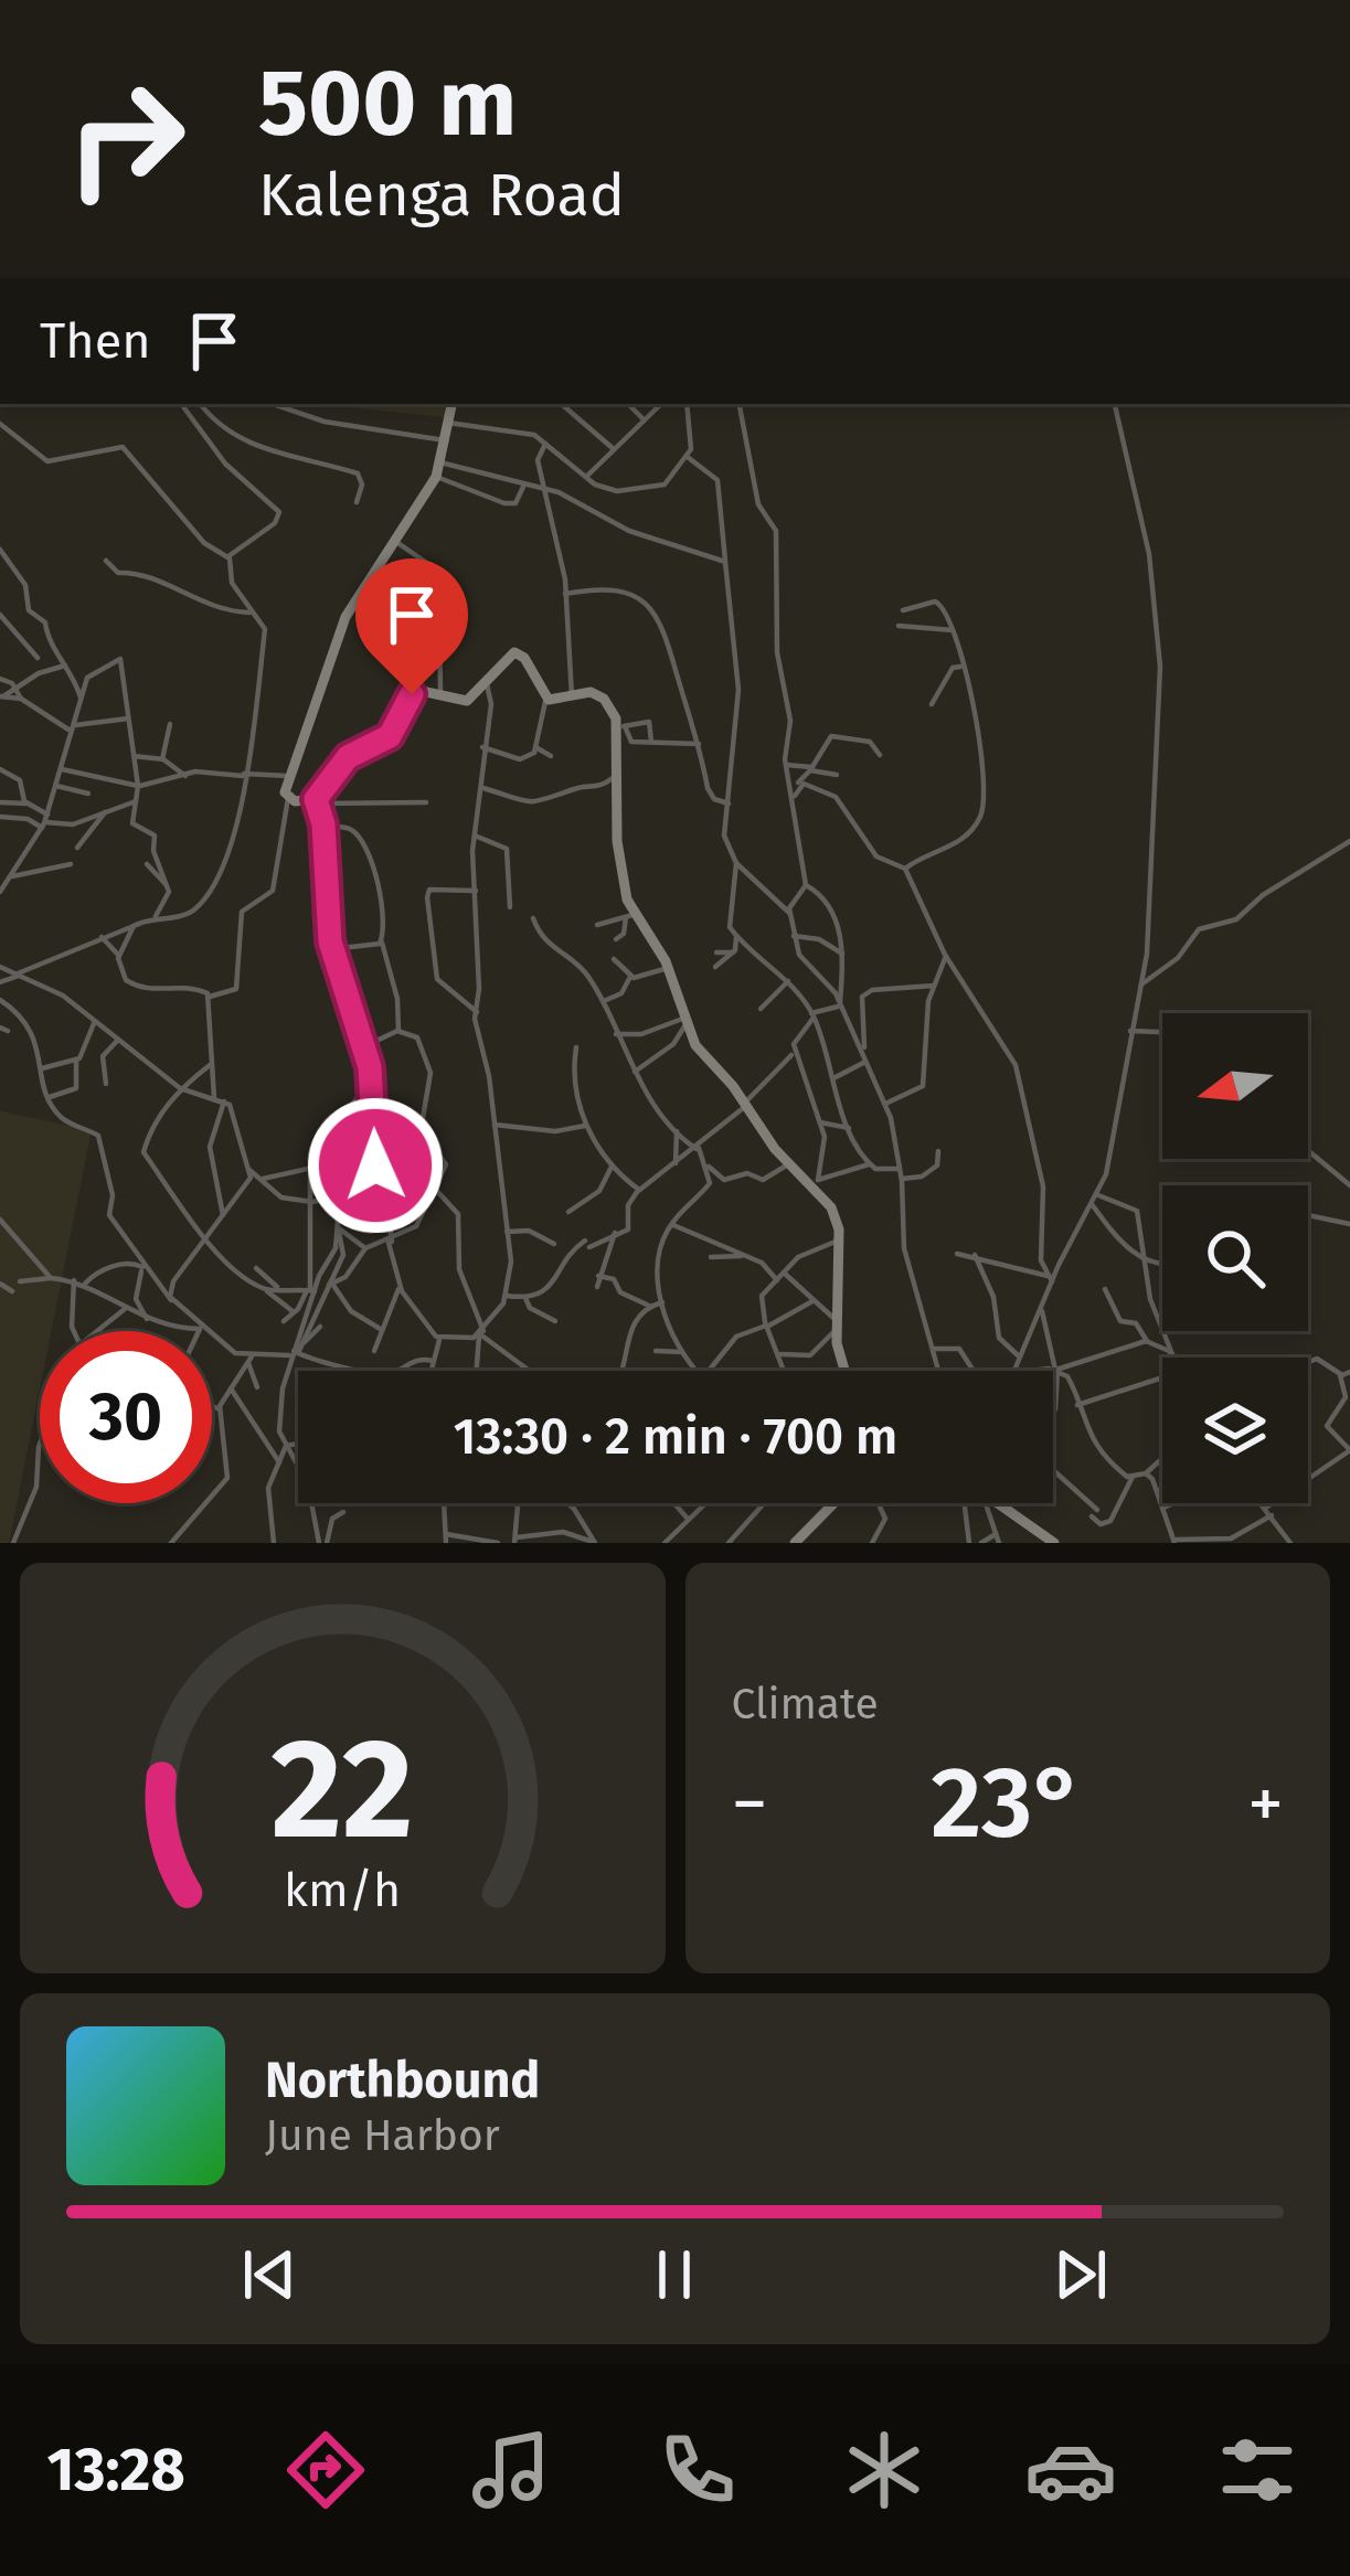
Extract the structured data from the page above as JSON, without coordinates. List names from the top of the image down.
{
  "north": "left",
  "page": {
    "turn": ["500 m", "Kalenga Road"],
    "then": "Then",
    "limit": "30",
    "trip": "13:30 · 2 min · 700 m",
    "tile": "Climate",
    "heat": ["−", "23°", "+"],
    "song": ["Northbound", "June Harbor"],
    "tabs": "13:28",
    "gauge": ["22", "km/h"]
  }
}
